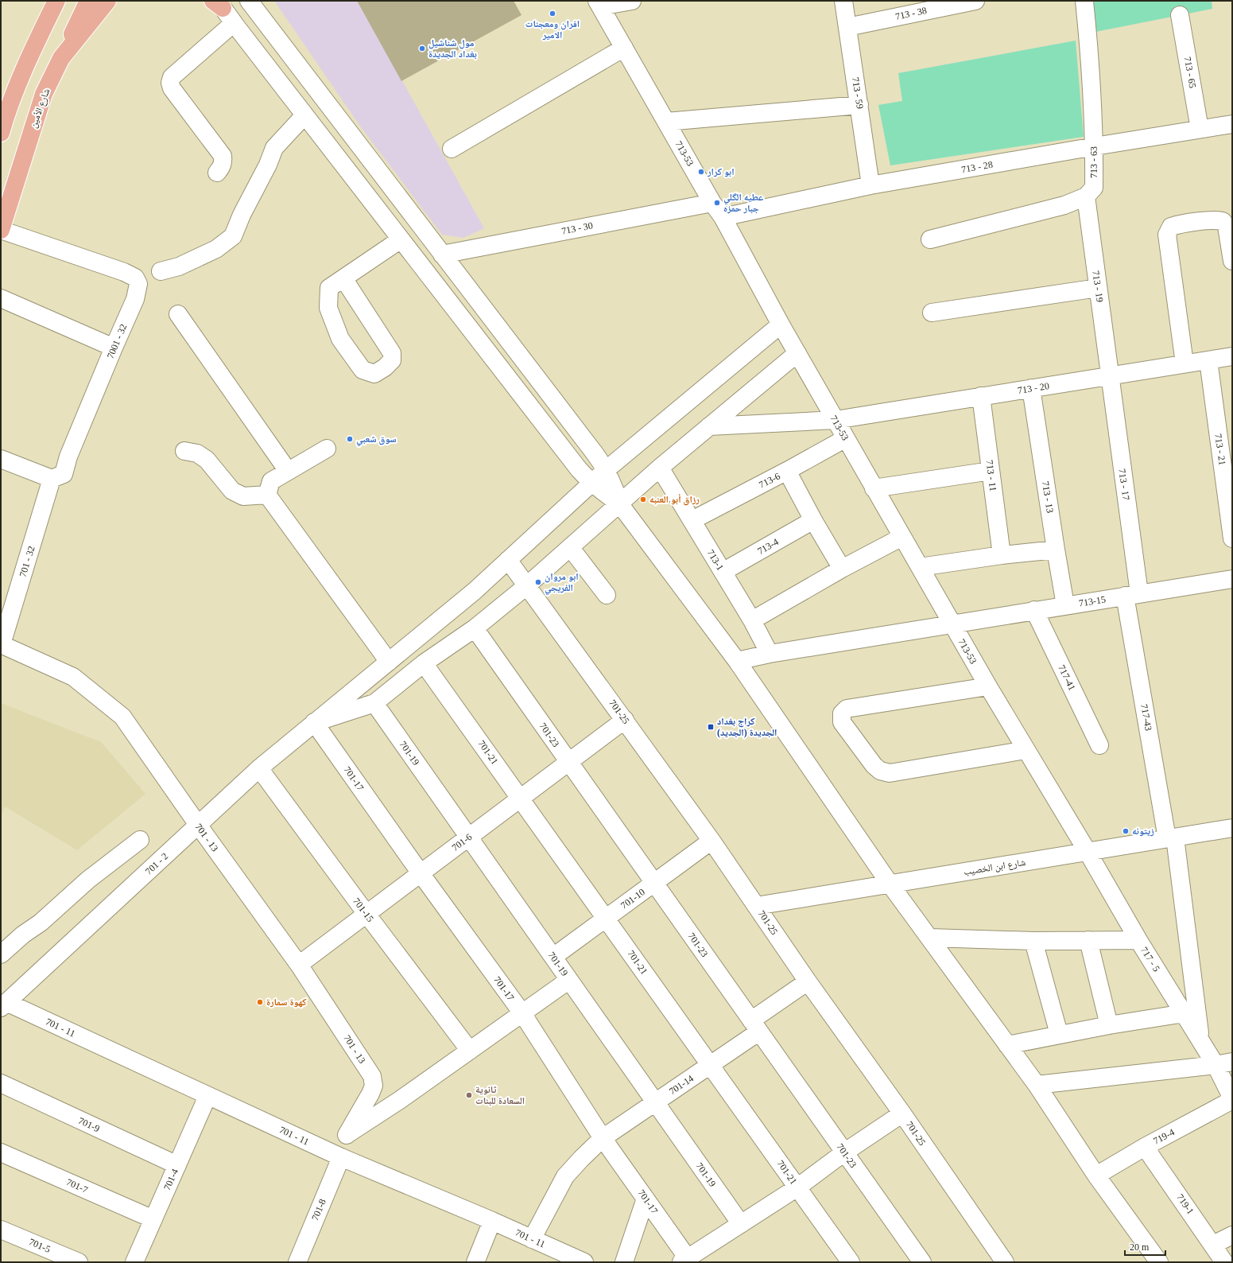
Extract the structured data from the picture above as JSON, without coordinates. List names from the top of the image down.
{
  "streets": {
    "main road": ["شارع الأمين"],
    "street": [
      "713 - 38",
      "713 - 65",
      "713 - 59",
      "713-53",
      "713 - 63",
      "713 - 28",
      "713 - 30",
      "713 - 19",
      "7001 - 32",
      "713 - 20",
      "713 - 21",
      "713 - 11",
      "713-6",
      "713 - 17",
      "713 - 13",
      "713-4",
      "713-1",
      "701 - 32",
      "713-15",
      "717-41",
      "701-25",
      "717-43",
      "701-23",
      "701-21",
      "701-19",
      "701-17",
      "701 - 13",
      "701-6",
      "701 - 2",
      "شارع ابن الخصيب",
      "701-10",
      "701-15",
      "717 - 5",
      "701 - 11",
      "701-14",
      "701-9",
      "719-4",
      "701-4",
      "701-7",
      "719-1",
      "701-8",
      "701-5"
    ]
  },
  "crossings": [
    ["713 - 38", "713 - 59"],
    ["713 - 65", "713 - 28"],
    ["713 - 59", "713 - 28"],
    ["شارع الأمين", "7001 - 32"],
    ["713-53", "713 - 28"],
    ["713-53", "713 - 30"],
    ["713-53", "713 - 20"],
    ["713-53", "713-6"],
    ["713-53", "713-15"],
    ["713-53", "701 - 2"],
    ["713-53", "شارع ابن الخصيب"],
    ["713-53", "717 - 5"],
    ["713 - 63", "713 - 28"],
    ["713 - 63", "713 - 19"],
    ["713 - 19", "713 - 20"],
    ["713 - 19", "713 - 17"],
    ["7001 - 32", "701 - 32"],
    ["713 - 20", "713 - 21"],
    ["713 - 20", "713 - 11"],
    ["713 - 20", "713 - 17"],
    ["713 - 20", "713 - 13"],
    ["713-6", "713-1"],
    ["713 - 17", "713-15"],
    ["713 - 17", "717-43"],
    ["713 - 13", "713-15"],
    ["713-4", "713-1"],
    ["713-1", "713-15"],
    ["701 - 32", "701 - 13"],
    ["713-15", "717-41"],
    ["713-15", "717-43"],
    ["701-25", "701-6"],
    ["701-25", "701 - 2"],
    ["701-25", "شارع ابن الخصيب"],
    ["701-25", "701-10"],
    ["701-25", "701-14"],
    ["717-43", "شارع ابن الخصيب"],
    ["717-43", "717 - 5"],
    ["701-23", "701-6"],
    ["701-23", "701-10"],
    ["701-23", "701-14"],
    ["701-21", "701-6"],
    ["701-21", "701-10"],
    ["701-21", "701-14"],
    ["701-19", "701-6"],
    ["701-19", "701-10"],
    ["701-19", "701-14"],
    ["701-17", "701-6"],
    ["701-17", "701 - 2"],
    ["701-17", "701-14"],
    ["701 - 13", "701-6"],
    ["701 - 13", "701 - 2"],
    ["701-6", "701-15"],
    ["701 - 2", "701-15"],
    ["701 - 2", "701 - 11"],
    ["شارع ابن الخصيب", "717 - 5"],
    ["717 - 5", "719-4"],
    ["701 - 11", "701-14"],
    ["701 - 11", "701-4"],
    ["701 - 11", "701-8"],
    ["701-9", "701-4"],
    ["719-4", "719-1"],
    ["701-4", "701-7"]
  ],
  "places": {
    "other": [
      "افران ومعجنات الامير",
      "مول شناشيل بغداد الجديدة",
      "ابو كرار",
      "عطيه الگلي جبار حمزه",
      "سوق شعبي",
      "رزاق أبو العنبه",
      "ابو مروان الفريجي",
      "زيتونه",
      "كهوة سمارة",
      "ثانوية السعادة للبنات"
    ],
    "transit": ["كراج بغداد الجديدة (الجديد)"]
  },
  "scale_bar": "20 m"
}
